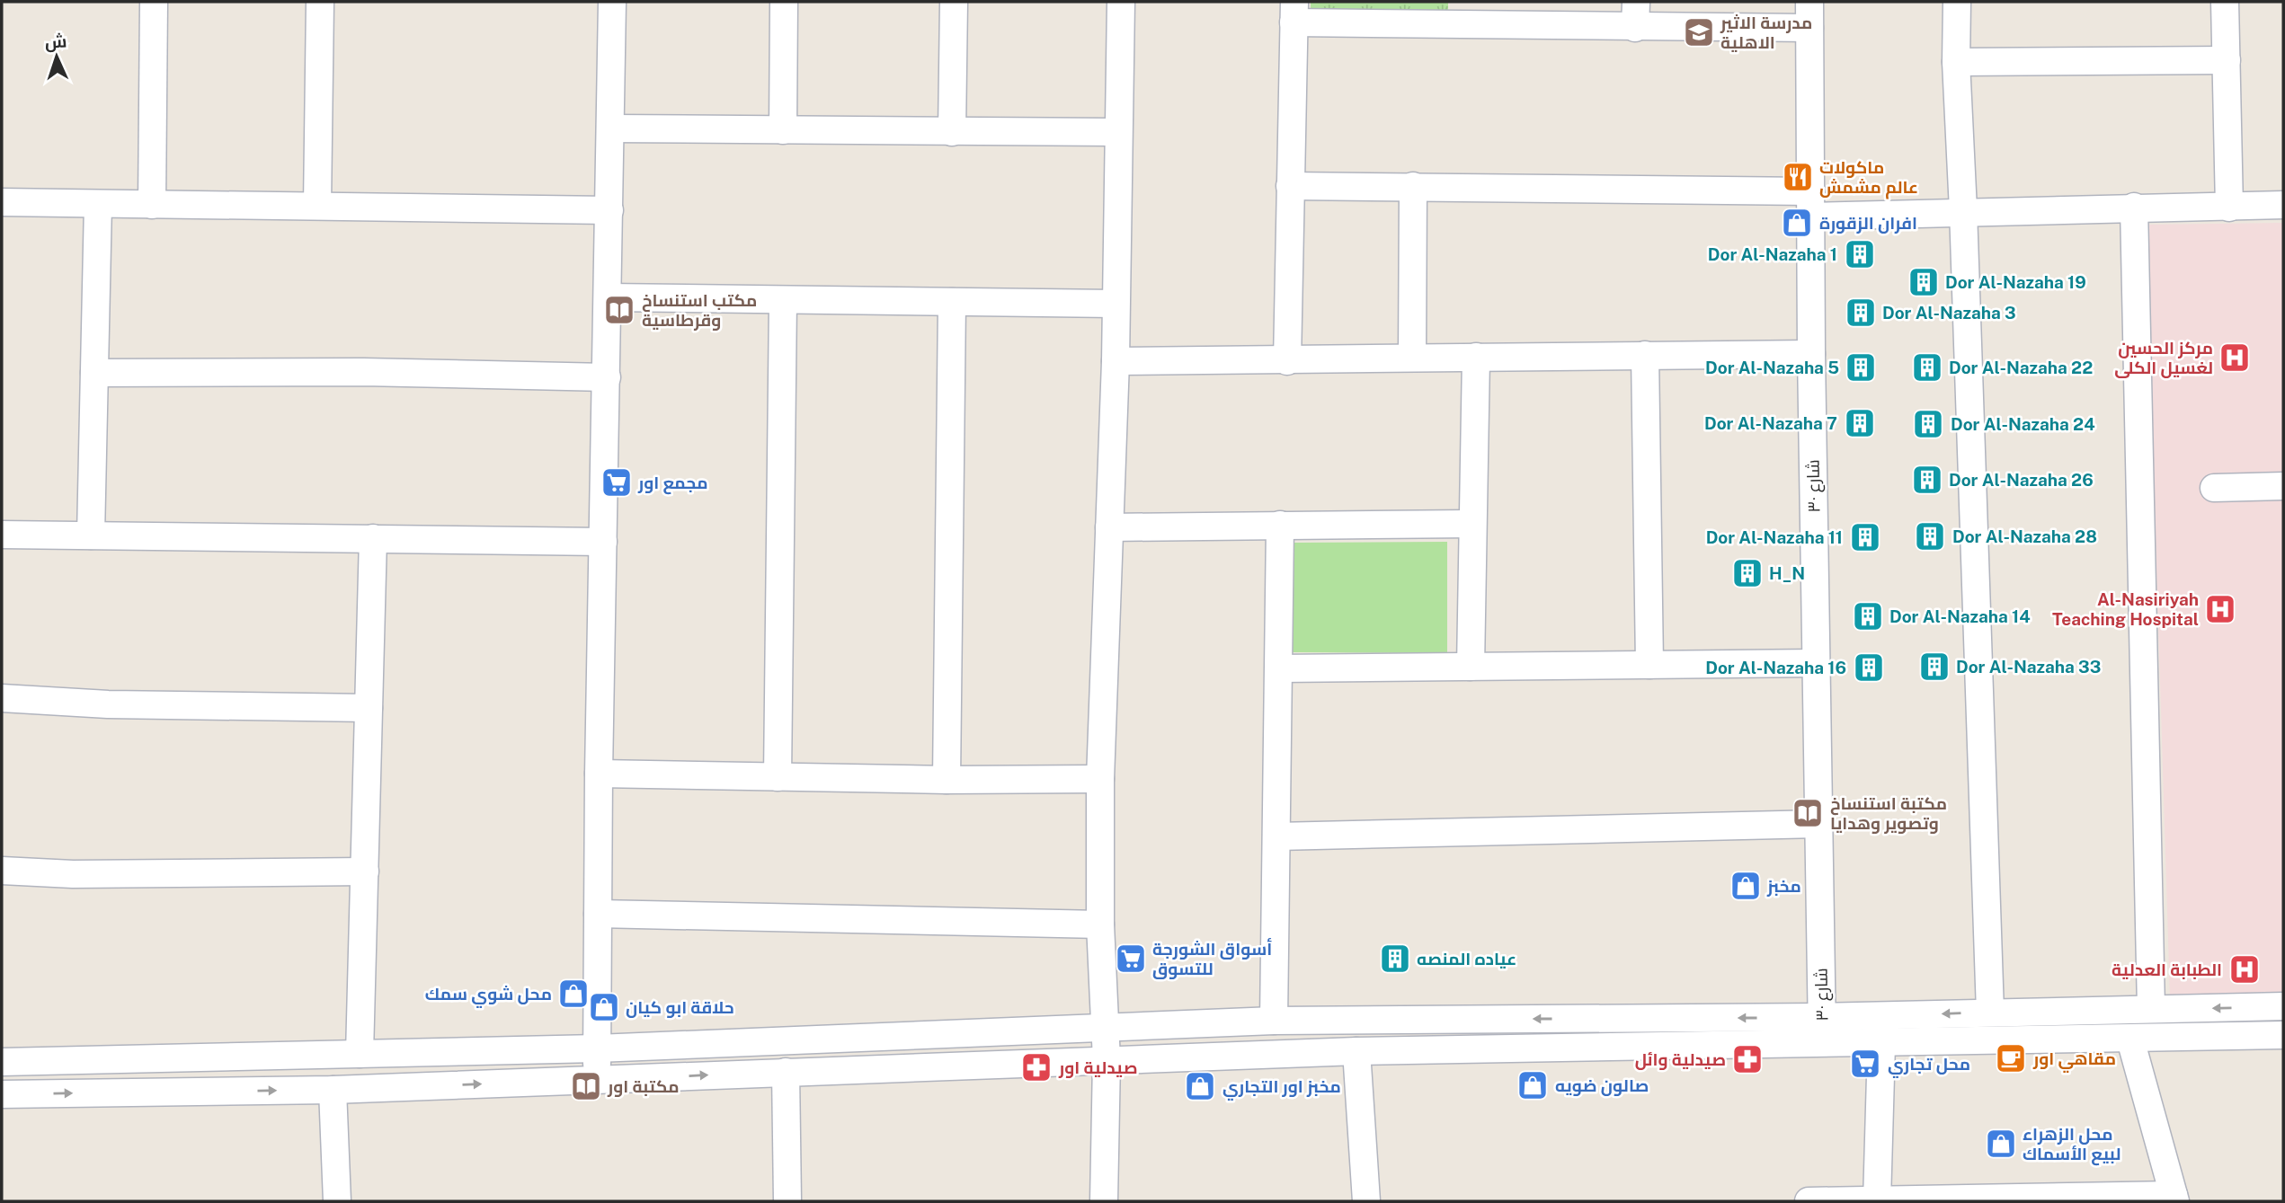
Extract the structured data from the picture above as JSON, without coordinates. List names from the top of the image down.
{
  "streets": {
    "street": ["شارع ٣٠"]
  },
  "places": {
    "school or university": ["مدرسة الاثير الاهلية"],
    "restaurant": ["ماكولات عالم مشمش"],
    "shop": [
      "افران الزقورة",
      "مخبز",
      "محل شوي سمك",
      "حلاقة ابو كيان",
      "صالون ضويه",
      "مخبز اور التجاري",
      "محل الزهراء لبيع الأسماك"
    ],
    "building": [
      "Dor Al-Nazaha 1",
      "Dor Al-Nazaha 19",
      "Dor Al-Nazaha 3",
      "Dor Al-Nazaha 5",
      "Dor Al-Nazaha 22",
      "Dor Al-Nazaha 7",
      "Dor Al-Nazaha 24",
      "Dor Al-Nazaha 26",
      "Dor Al-Nazaha 28",
      "Dor Al-Nazaha 11",
      "H_N",
      "Dor Al-Nazaha 14",
      "Dor Al-Nazaha 33",
      "Dor Al-Nazaha 16",
      "عياده المنصه"
    ],
    "library": ["مكتب استنساخ وقرطاسية", "مكتبة استنساخ وتصوير وهدايا", "مكتبة اور"],
    "hospital": ["مركز الحسين لغسيل الكلى", "Al-Nasiriyah Teaching Hospital", "الطبابة العدلية"],
    "supermarket": ["مجمع اور", "أسواق الشورجة للتسوق", "محل تجاري"],
    "cafe": ["مقاهي اور"],
    "pharmacy": ["صيدلية وائل", "صيدلية اور"]
  },
  "north": "top"
}
